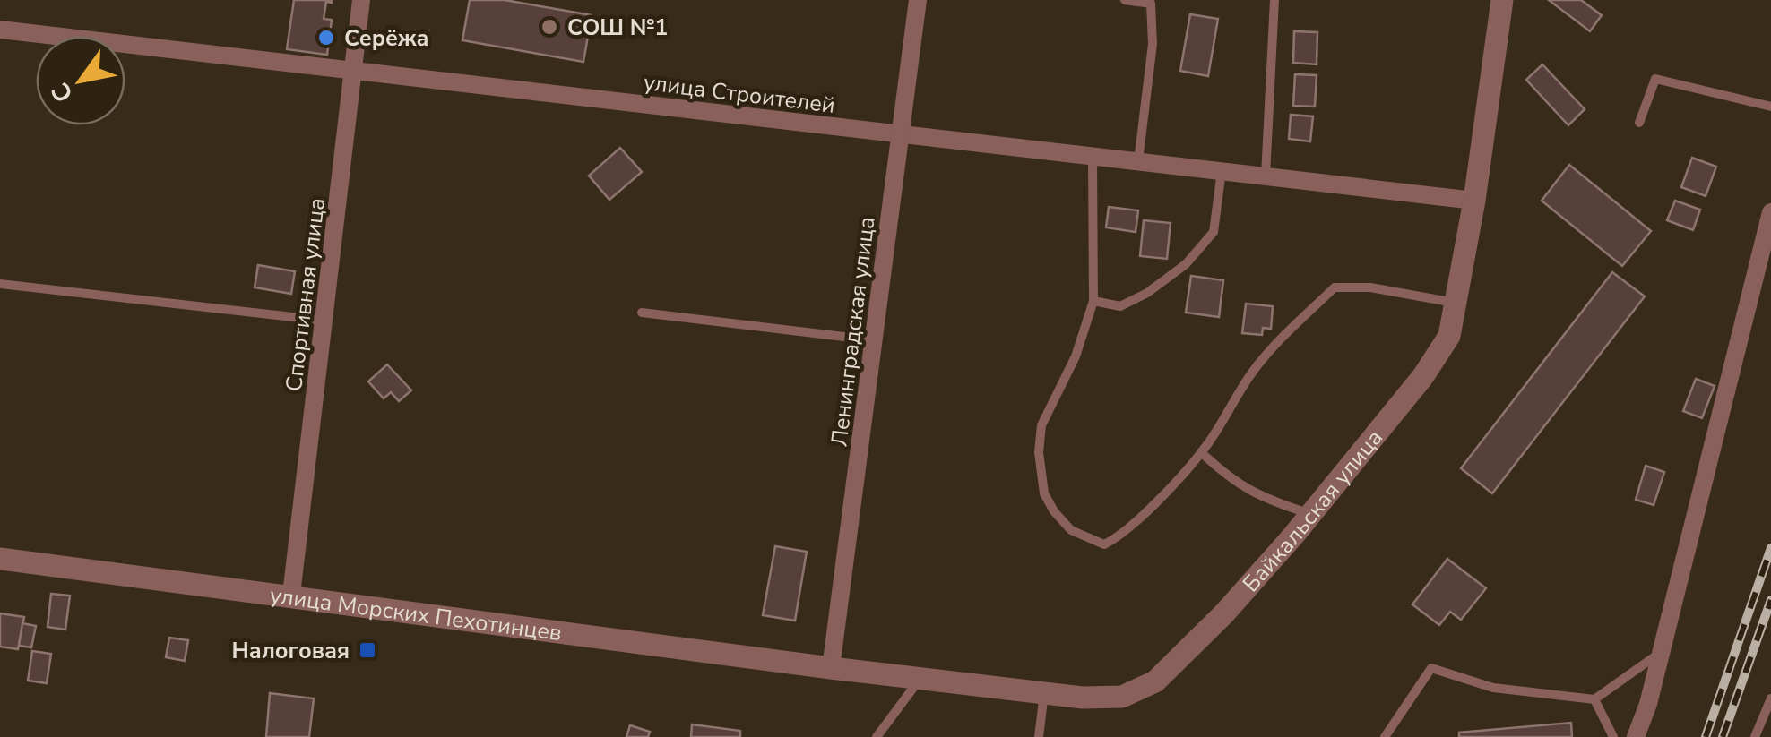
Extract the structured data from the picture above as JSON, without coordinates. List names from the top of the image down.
{
  "streets": {
    "street": [
      "улица Строителей",
      "Спортивная улица",
      "Ленинградская улица",
      "Байкальская улица",
      "улица Морских Пехотинцев"
    ]
  },
  "crossings": [
    ["улица Строителей", "Спортивная улица"],
    ["улица Строителей", "Ленинградская улица"],
    ["улица Строителей", "Байкальская улица"],
    ["Спортивная улица", "улица Морских Пехотинцев"],
    ["Ленинградская улица", "Байкальская улица"],
    ["Ленинградская улица", "улица Морских Пехотинцев"],
    ["Байкальская улица", "улица Морских Пехотинцев"]
  ],
  "places": {
    "other": ["СОШ №1", "Серёжа"],
    "transit": ["Налоговая"]
  },
  "north": "bottom left"
}
